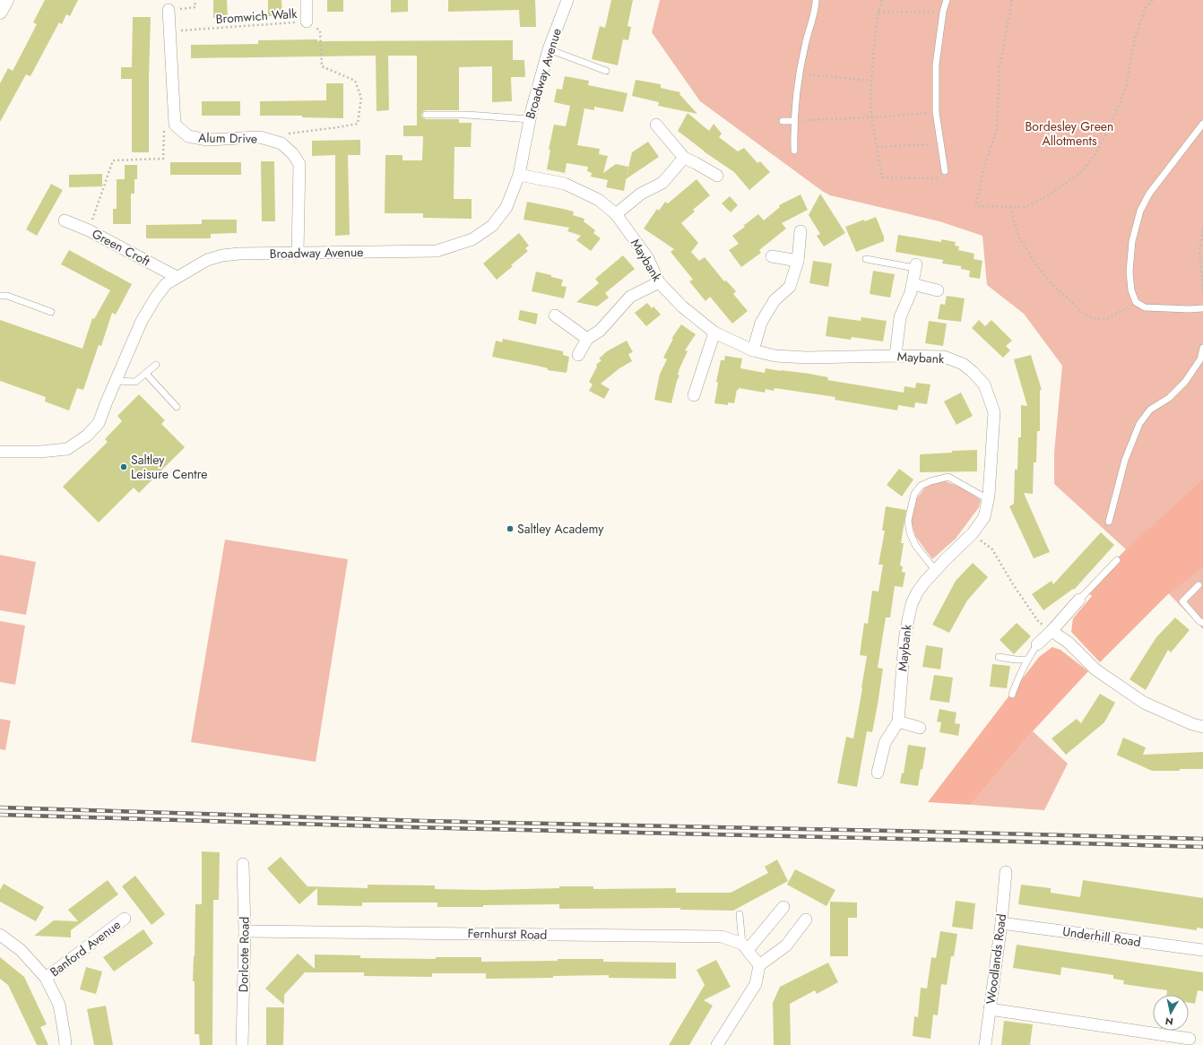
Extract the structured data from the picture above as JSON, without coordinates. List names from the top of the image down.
{
  "streets": {
    "street": [
      "Broadway Avenue",
      "Alum Drive",
      "Green Croft",
      "Maybank",
      "Fernhurst Road",
      "Underhill Road",
      "Banford Avenue",
      "Dorlcote Road",
      "Woodlands Road"
    ],
    "path": ["Bromwich Walk"]
  },
  "crossings": [
    ["Broadway Avenue", "Alum Drive"],
    ["Broadway Avenue", "Green Croft"],
    ["Broadway Avenue", "Maybank"],
    ["Fernhurst Road", "Dorlcote Road"],
    ["Underhill Road", "Woodlands Road"]
  ],
  "parks": ["Bordesley Green Allotments"],
  "places": ["Saltley Leisure Centre", "Saltley Academy"],
  "north": "bottom"
}
